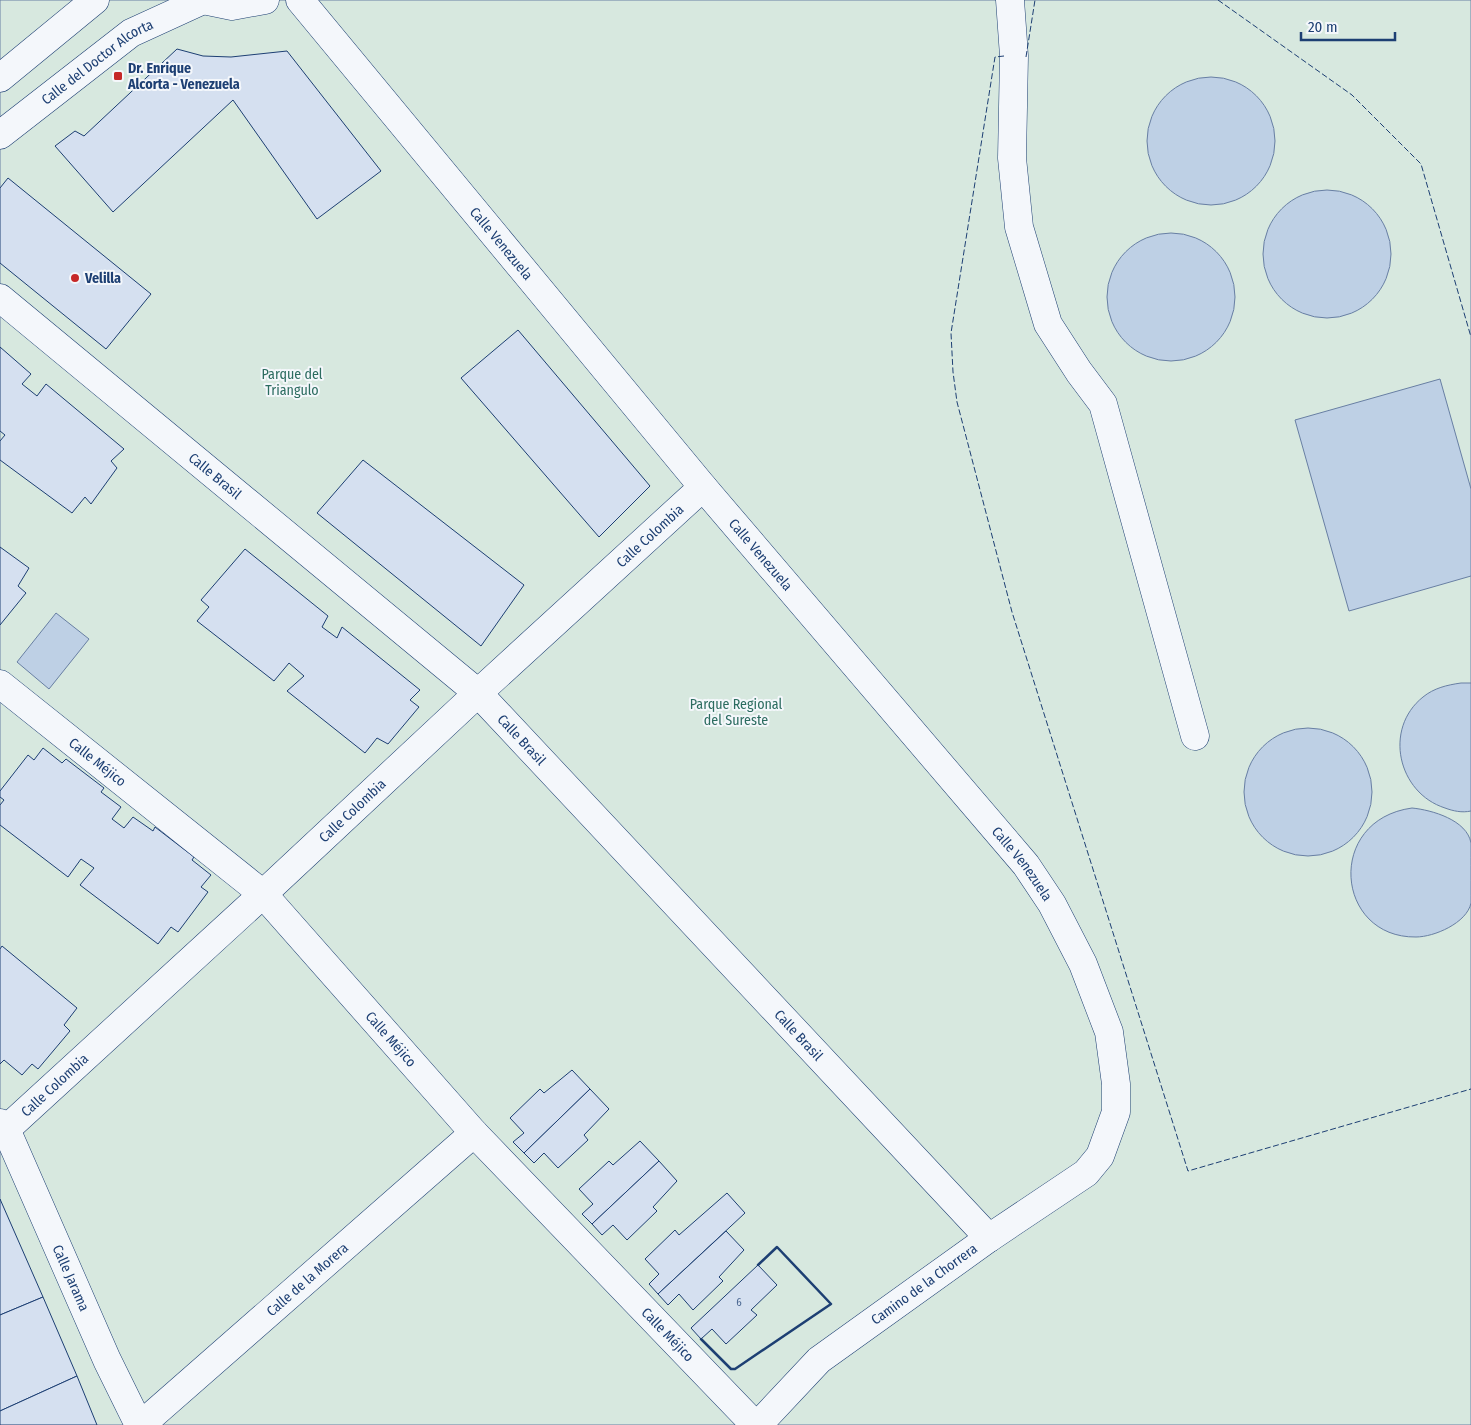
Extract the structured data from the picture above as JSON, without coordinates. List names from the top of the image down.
{
  "streets": {
    "street": [
      "Calle del Doctor Alcorta",
      "Calle Venezuela",
      "Calle Brasil",
      "Calle Colombia",
      "Calle Méjico",
      "Calle Jarama",
      "Calle de la Morera",
      "Camino de la Chorrera"
    ]
  },
  "crossings": [
    ["Calle Venezuela", "Calle Colombia"],
    ["Calle Venezuela", "Camino de la Chorrera"],
    ["Calle Brasil", "Calle Colombia"],
    ["Calle Brasil", "Camino de la Chorrera"],
    ["Calle Colombia", "Calle Méjico"],
    ["Calle Colombia", "Calle Jarama"],
    ["Calle Méjico", "Calle de la Morera"],
    ["Calle Méjico", "Camino de la Chorrera"],
    ["Calle Jarama", "Calle de la Morera"]
  ],
  "parks": ["Parque del Triangulo", "Parque Regional del Sureste"],
  "places": {
    "transit": ["Dr. Enrique Alcorta - Venezuela"],
    "other": ["Velilla"]
  },
  "house_numbers": ["6"],
  "scale_bar": "20 m"
}
